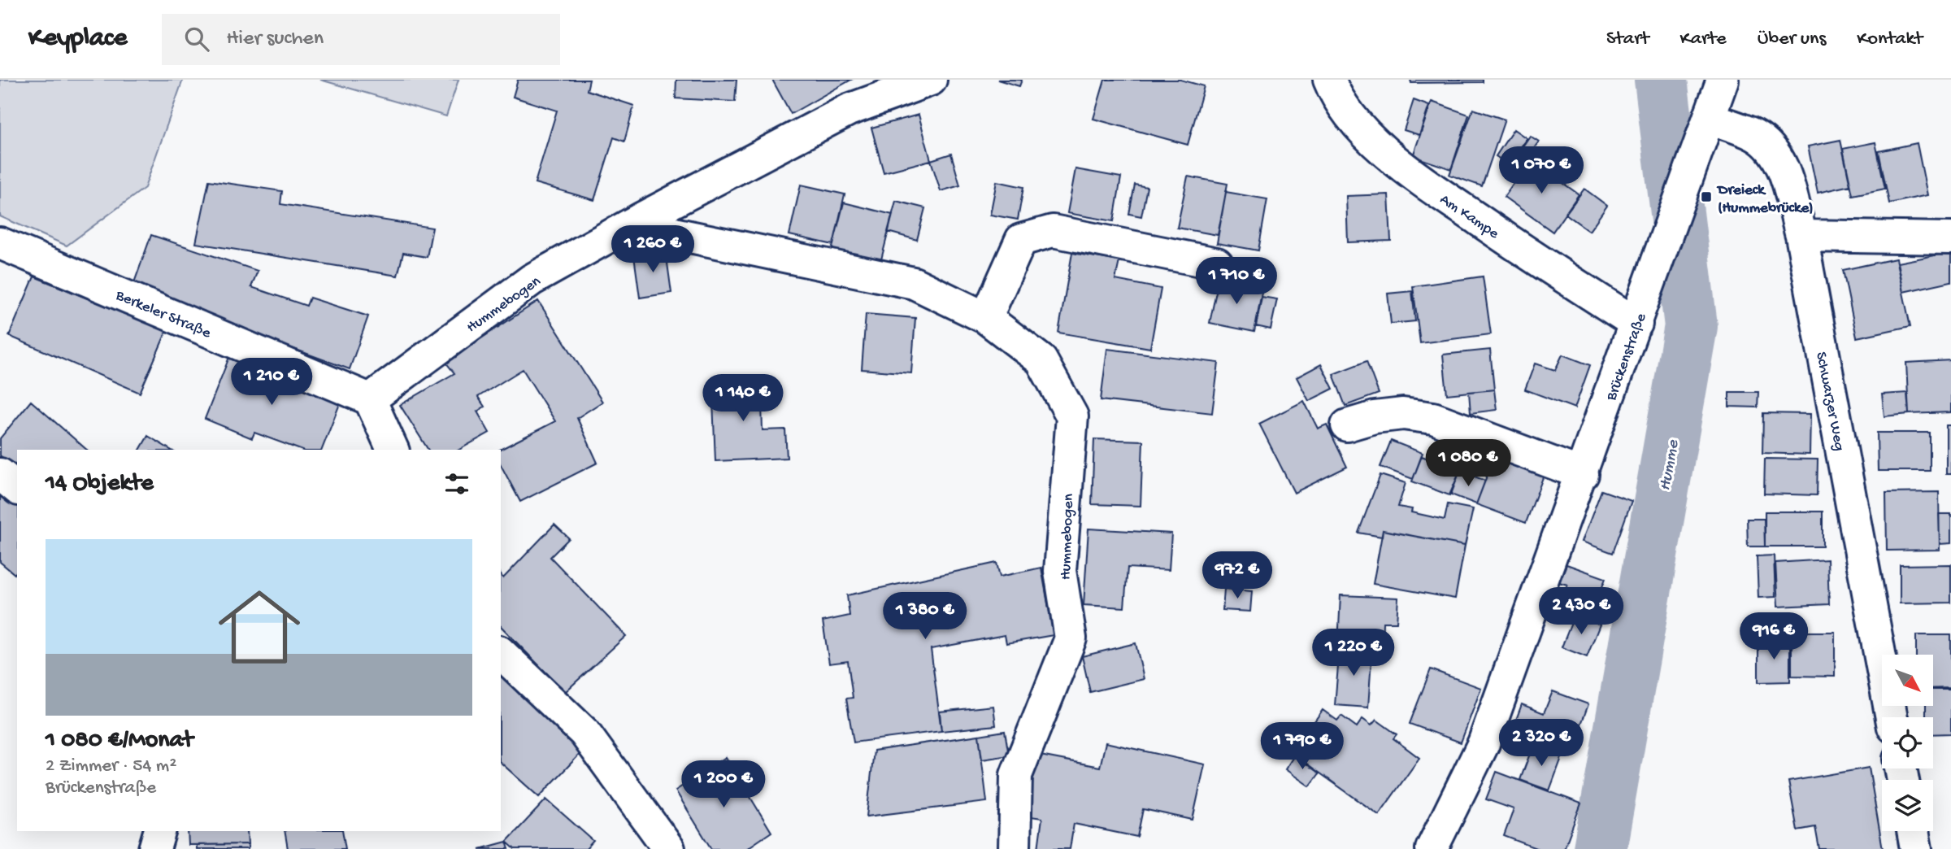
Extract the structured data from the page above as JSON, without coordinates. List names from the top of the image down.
{
  "streets": {
    "street": [
      "Am Kampe",
      "Hummebogen",
      "Berkeler Straße",
      "Brückenstraße",
      "Schwarzer Weg"
    ]
  },
  "crossings": [
    ["Am Kampe", "Brückenstraße"],
    ["Hummebogen", "Berkeler Straße"],
    ["Brückenstraße", "Schwarzer Weg"]
  ],
  "water": ["Humme"],
  "places": {
    "transit": ["Dreieck (Hummebrücke)"]
  },
  "north": "bottom right",
  "page": {
    "header": "Keyplace",
    "search": "Hier suchen",
    "nav": [
      "Start",
      "Karte",
      "Über uns",
      "Kontakt"
    ],
    "price": [
      "1 070 €",
      "1 260 €",
      "1 710 €",
      "1 210 €",
      "1 140 €",
      "1 080 €",
      "972 €",
      "2 430 €",
      "1 380 €",
      "916 €",
      "1 220 €",
      "2 320 €",
      "1 790 €",
      "1 200 €"
    ],
    "heading": "14 Objekte",
    "list": [
      {
        "name": "1 080 €/Monat",
        "note": "2 Zimmer · 54 m² · Brückenstraße"
      }
    ]
  }
}
